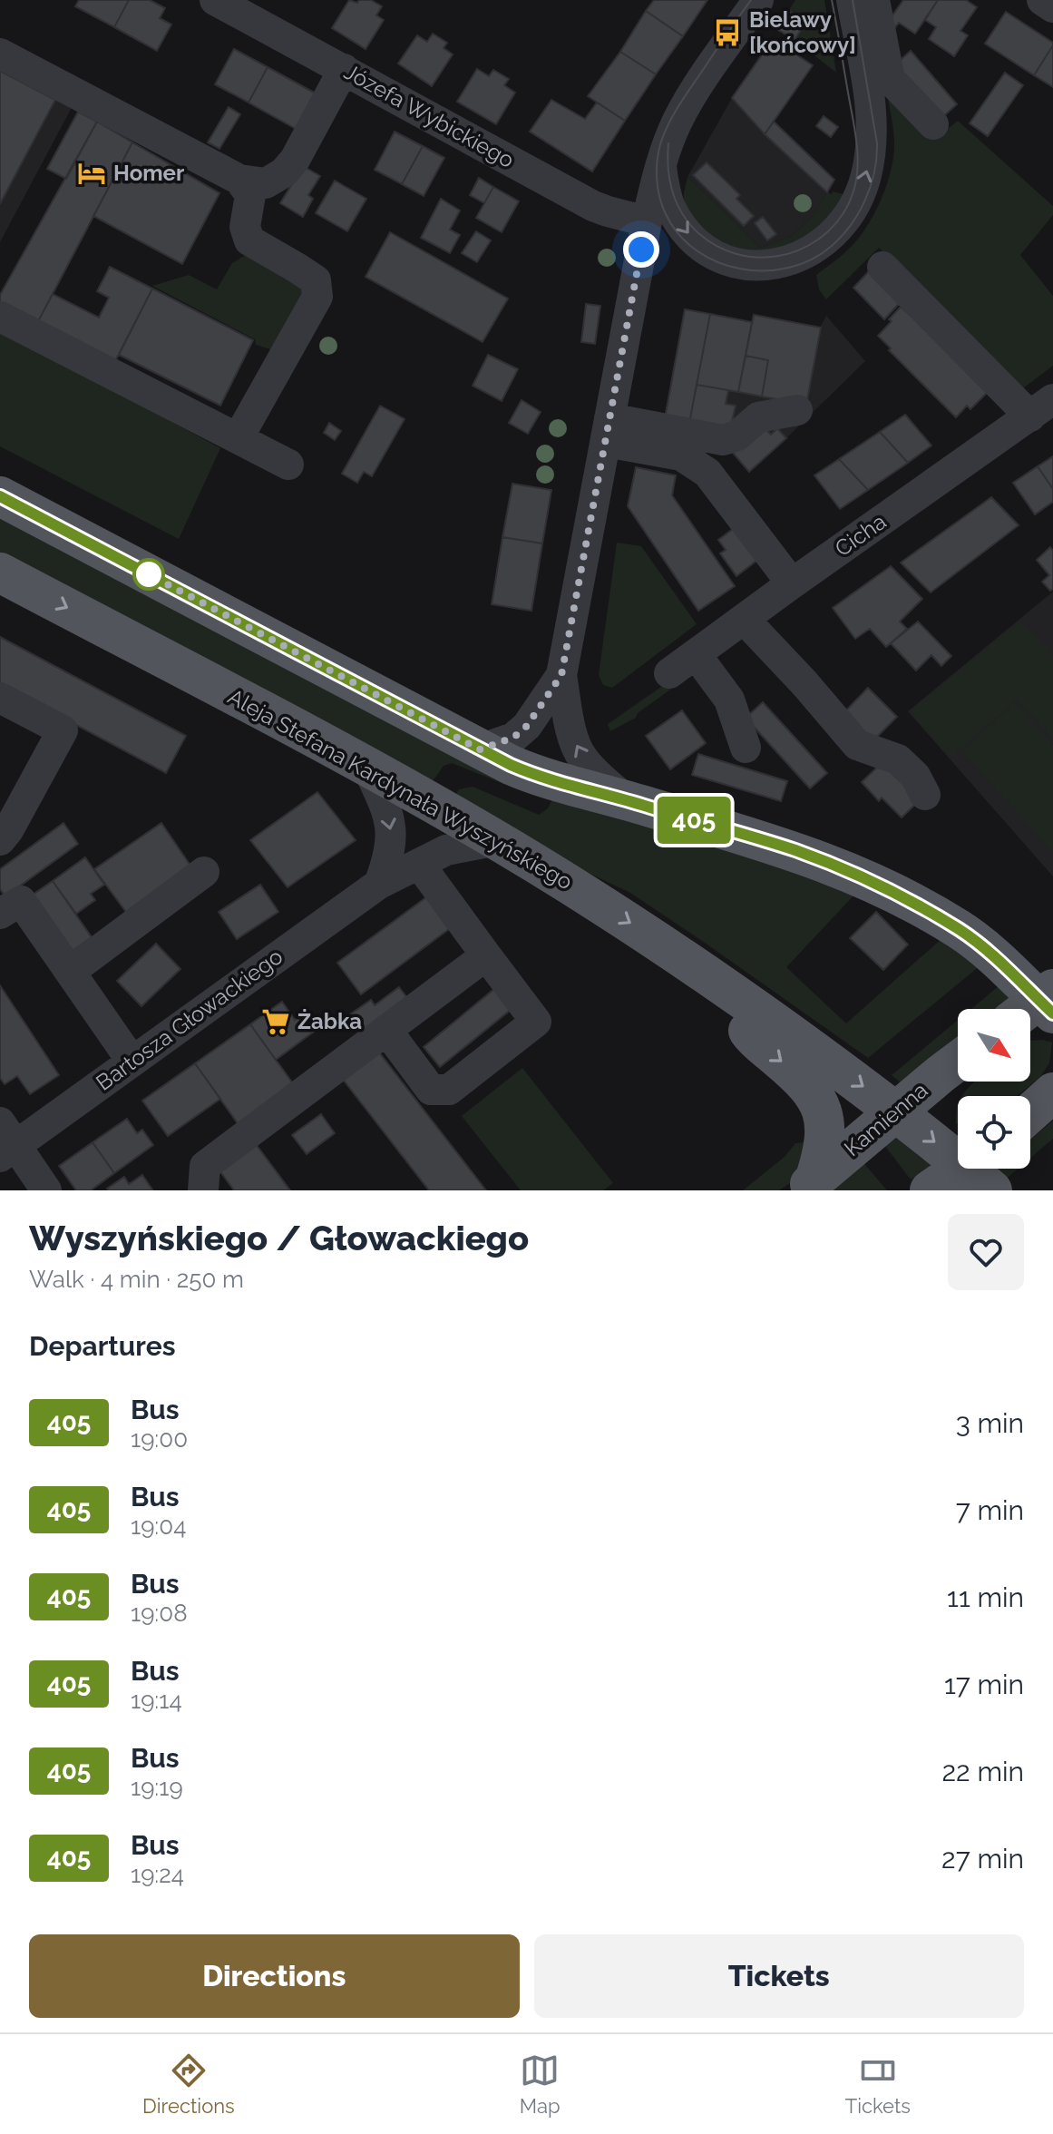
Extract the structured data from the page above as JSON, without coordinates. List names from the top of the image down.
{
  "streets": {
    "main road": ["Aleja Stefana Kardynała Wyszyńskiego", "Kamienna"],
    "street": ["Józefa Wybickiego", "Cicha", "Bartosza Głowackiego"]
  },
  "crossings": [
    ["Aleja Stefana Kardynała Wyszyńskiego", "Bartosza Głowackiego"],
    ["Aleja Stefana Kardynała Wyszyńskiego", "Kamienna"]
  ],
  "places": {
    "bus stop": ["Bielawy [końcowy]"],
    "hotel": ["Homer"],
    "supermarket": ["Żabka"]
  },
  "lines": ["bus line 405"],
  "north": "bottom right",
  "page": {
    "on_map": "405",
    "heading": [
      ["Wyszyńskiego / Głowackiego", "Walk · 4 min · 250 m"],
      "Departures"
    ],
    "list": [
      {
        "mark": "405",
        "name": "Bus",
        "note": "19:00",
        "value": "3 min"
      },
      {
        "mark": "405",
        "name": "Bus",
        "note": "19:04",
        "value": "7 min"
      },
      {
        "mark": "405",
        "name": "Bus",
        "note": "19:08",
        "value": "11 min"
      },
      {
        "mark": "405",
        "name": "Bus",
        "note": "19:14",
        "value": "17 min"
      },
      {
        "mark": "405",
        "name": "Bus",
        "note": "19:19",
        "value": "22 min"
      },
      {
        "mark": "405",
        "name": "Bus",
        "note": "19:24",
        "value": "27 min"
      }
    ],
    "buttons": ["Directions", "Tickets"],
    "tabs": ["Directions", "Map", "Tickets"]
  }
}
